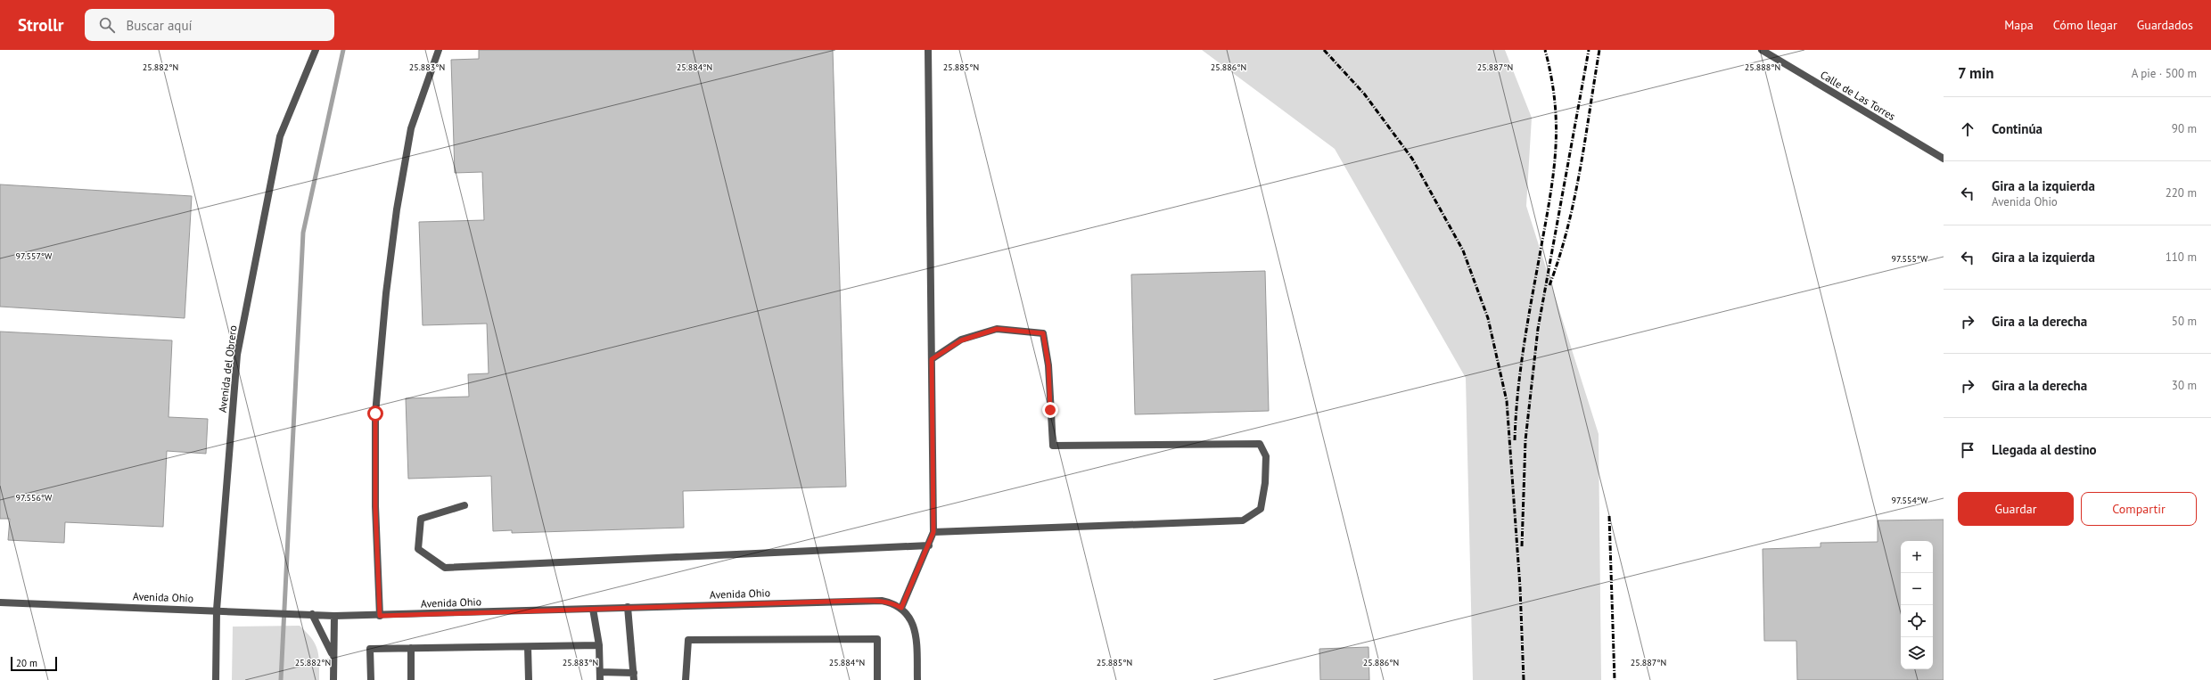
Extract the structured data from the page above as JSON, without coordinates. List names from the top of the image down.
{
  "streets": {
    "street": ["Calle de Las Torres", "Avenida del Obrero", "Avenida Ohio"]
  },
  "crossings": [
    ["Avenida del Obrero", "Avenida Ohio"]
  ],
  "scale_bar": "20 m",
  "page": {
    "header": "Strollr",
    "search": "Buscar aquí",
    "nav": ["Mapa", "Cómo llegar", "Guardados"],
    "heading": ["7 min", "A pie · 500 m"],
    "list": [
      ["Continúa", "90 m"],
      ["Gira a la izquierda", "Avenida Ohio", "220 m"],
      ["Gira a la izquierda", "110 m"],
      ["Gira a la derecha", "50 m"],
      ["Gira a la derecha", "30 m"],
      "Llegada al destino"
    ],
    "buttons": ["Guardar", "Compartir"],
    "map_buttons": ["+", "−"],
    "scale": "20 m"
  },
  "coordinates": [
    "25.888°N",
    "25.882°N",
    "25.883°N",
    "25.884°N",
    "25.885°N",
    "25.886°N",
    "25.887°N",
    "97.557°W",
    "97.555°W",
    "97.556°W",
    "97.554°W"
  ]
}
